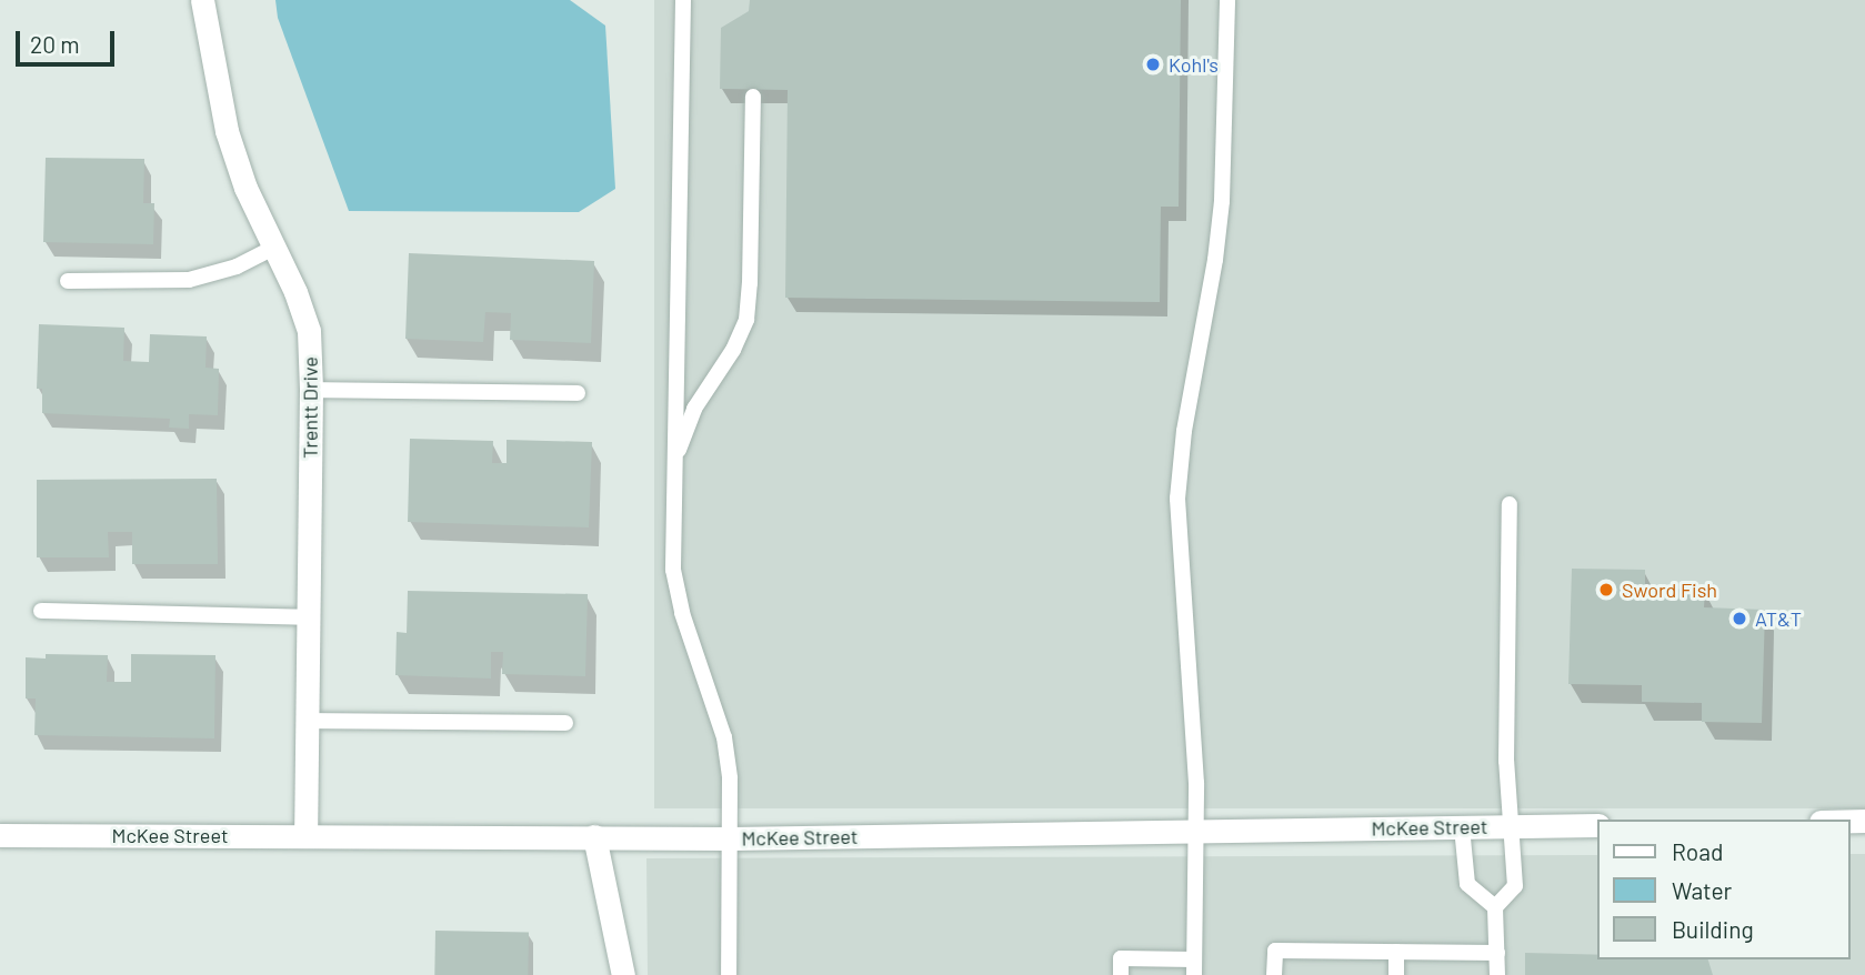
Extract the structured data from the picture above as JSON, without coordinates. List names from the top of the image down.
{
  "streets": {
    "street": ["Trentt Drive", "McKee Street"]
  },
  "crossings": [
    ["Trentt Drive", "McKee Street"]
  ],
  "places": ["Kohl's", "Sword Fish", "AT&T"],
  "legend": ["Road", "Water", "Building"],
  "scale_bar": "20 m"
}
